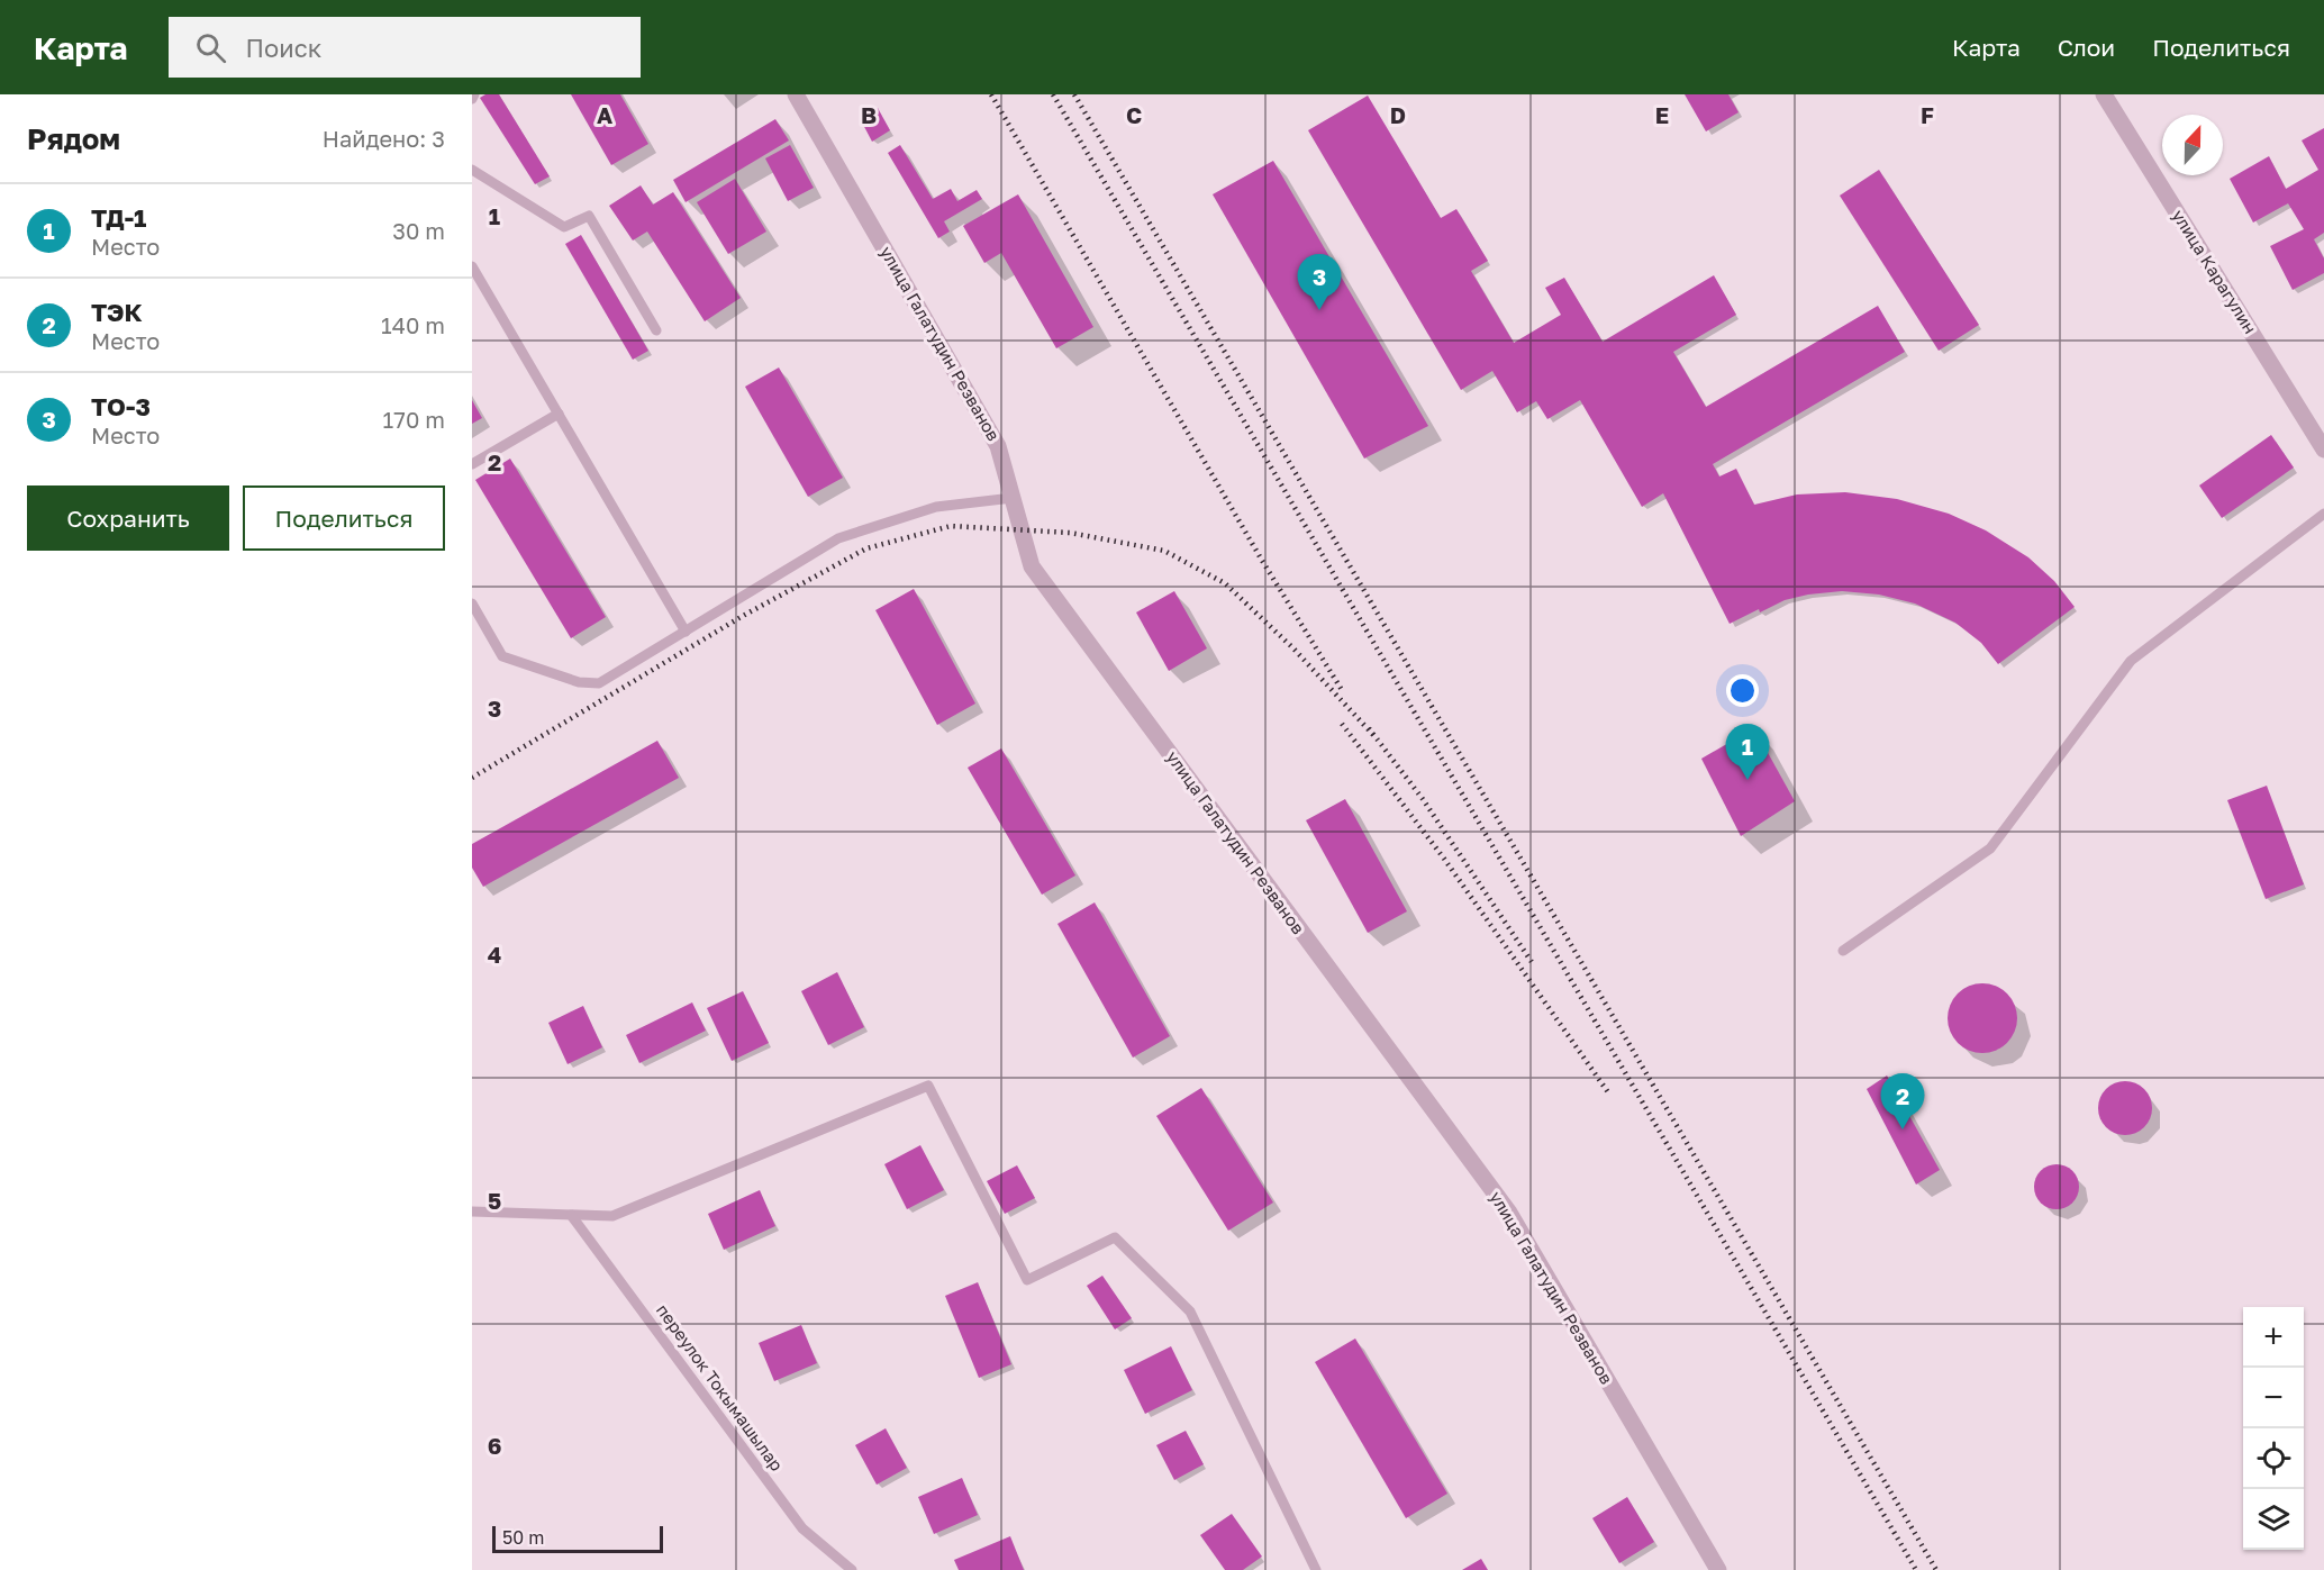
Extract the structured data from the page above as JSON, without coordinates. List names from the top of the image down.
{
  "streets": {
    "street": ["улица Карагулин", "улица Галатудин Резванов"],
    "lane": ["переулок Токымашылар"]
  },
  "scale_bar": "50 m",
  "north": "top",
  "page": {
    "header": "Карта",
    "search": "Поиск",
    "nav": ["Карта", "Слои", "Поделиться"],
    "heading": ["Рядом", "Найдено: 3"],
    "list": [
      {
        "mark": "1",
        "name": "ТД-1",
        "note": "Место",
        "value": "30 m"
      },
      {
        "mark": "2",
        "name": "ТЭК",
        "note": "Место",
        "value": "140 m"
      },
      {
        "mark": "3",
        "name": "ТО-3",
        "note": "Место",
        "value": "170 m"
      }
    ],
    "pins": ["3", "1", "2"],
    "buttons": ["Сохранить", "Поделиться"],
    "map_buttons": ["+", "−"],
    "scale": "50 m"
  },
  "grid": {
    "columns": [
      "A",
      "B",
      "C",
      "D",
      "E",
      "F"
    ],
    "rows": [
      "1",
      "2",
      "3",
      "4",
      "5",
      "6"
    ]
  }
}
